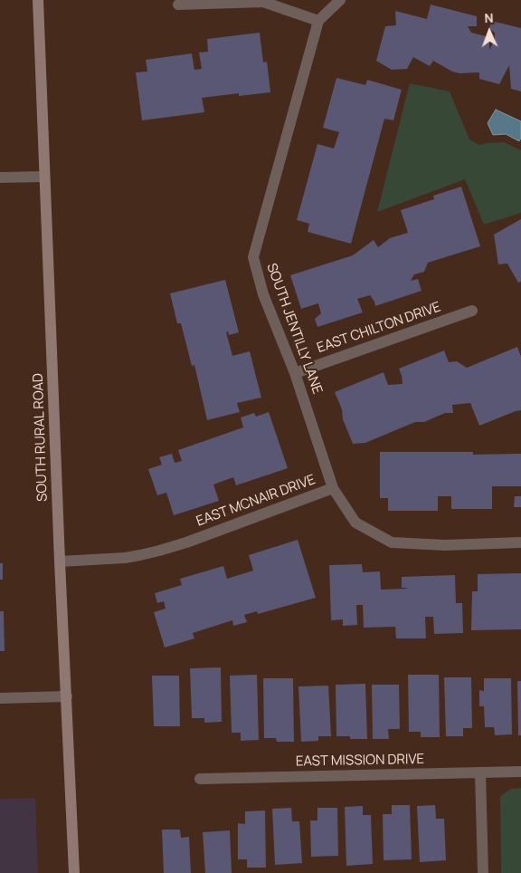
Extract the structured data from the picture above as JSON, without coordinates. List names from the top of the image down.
{
  "streets": {
    "main road": ["SOUTH RURAL ROAD"],
    "street": [
      "EAST CHILTON DRIVE",
      "SOUTH JENTILLY LANE",
      "EAST MCNAIR DRIVE",
      "EAST MISSION DRIVE"
    ]
  },
  "crossings": [
    ["EAST CHILTON DRIVE", "SOUTH JENTILLY LANE"],
    ["SOUTH JENTILLY LANE", "EAST MCNAIR DRIVE"],
    ["SOUTH RURAL ROAD", "EAST MCNAIR DRIVE"]
  ],
  "north": "top"
}
